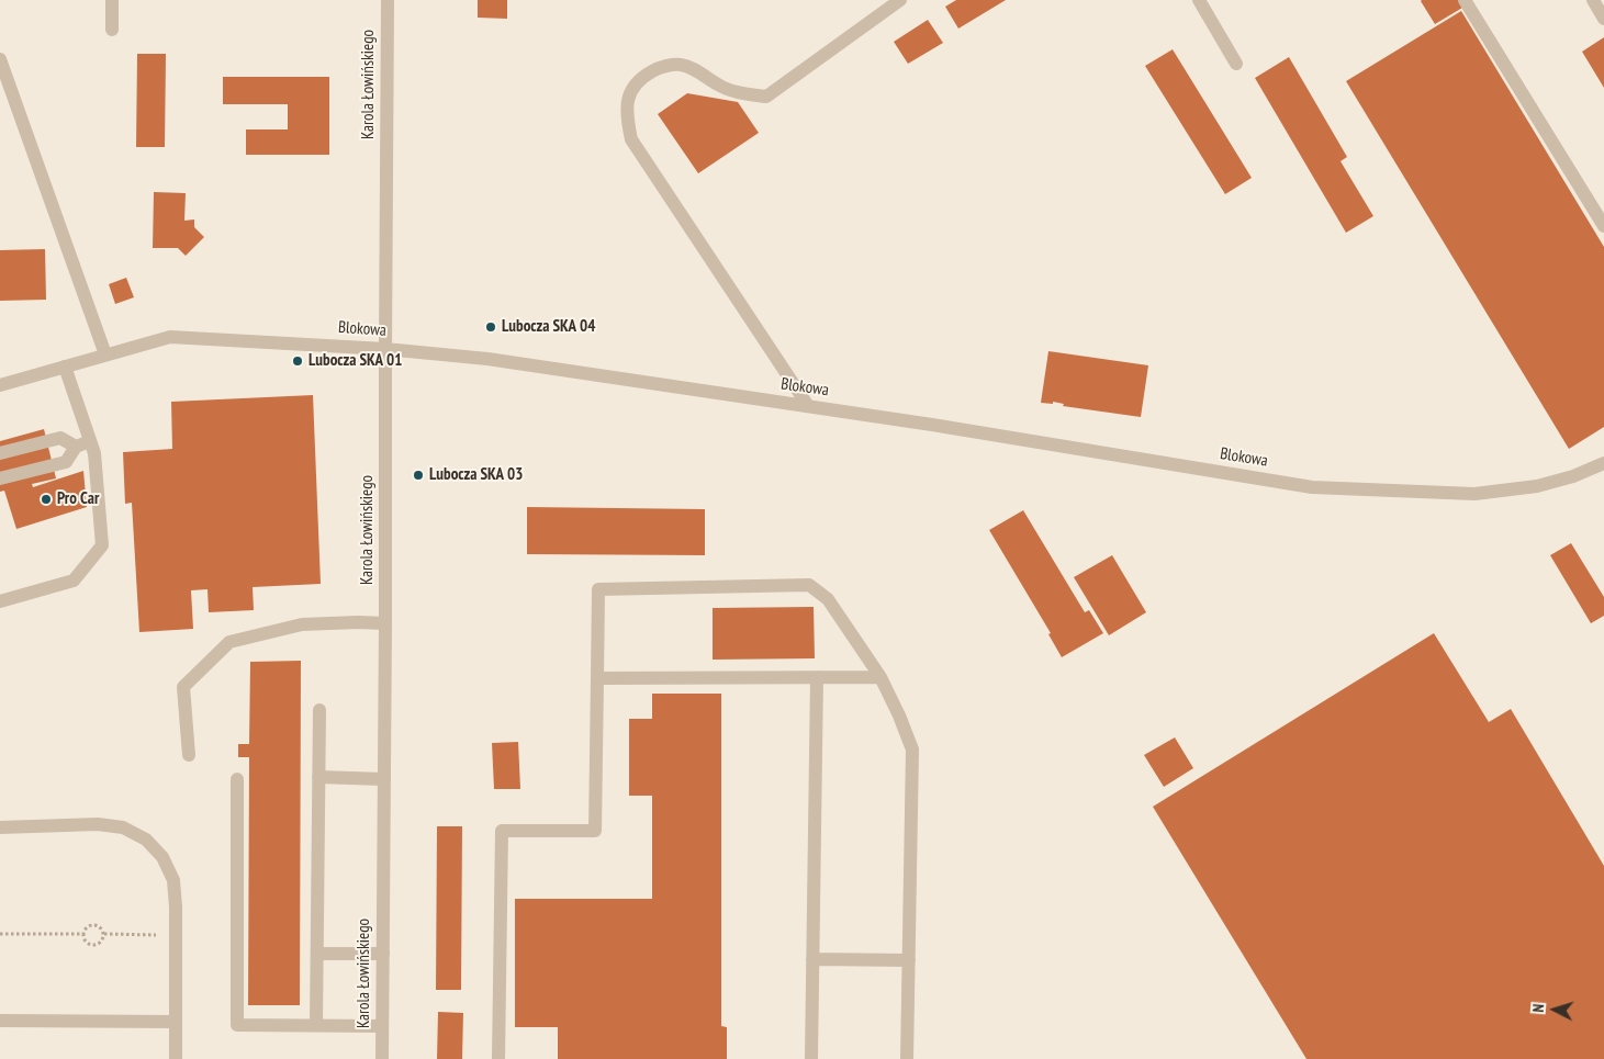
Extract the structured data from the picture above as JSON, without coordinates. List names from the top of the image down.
{
  "streets": {
    "street": ["Karola Łowińskiego", "Blokowa"]
  },
  "crossings": [
    ["Karola Łowińskiego", "Blokowa"]
  ],
  "places": [
    "Lubocza SKA 04",
    "Lubocza SKA 01",
    "Lubocza SKA 03",
    "Pro Car"
  ],
  "north": "left"
}
